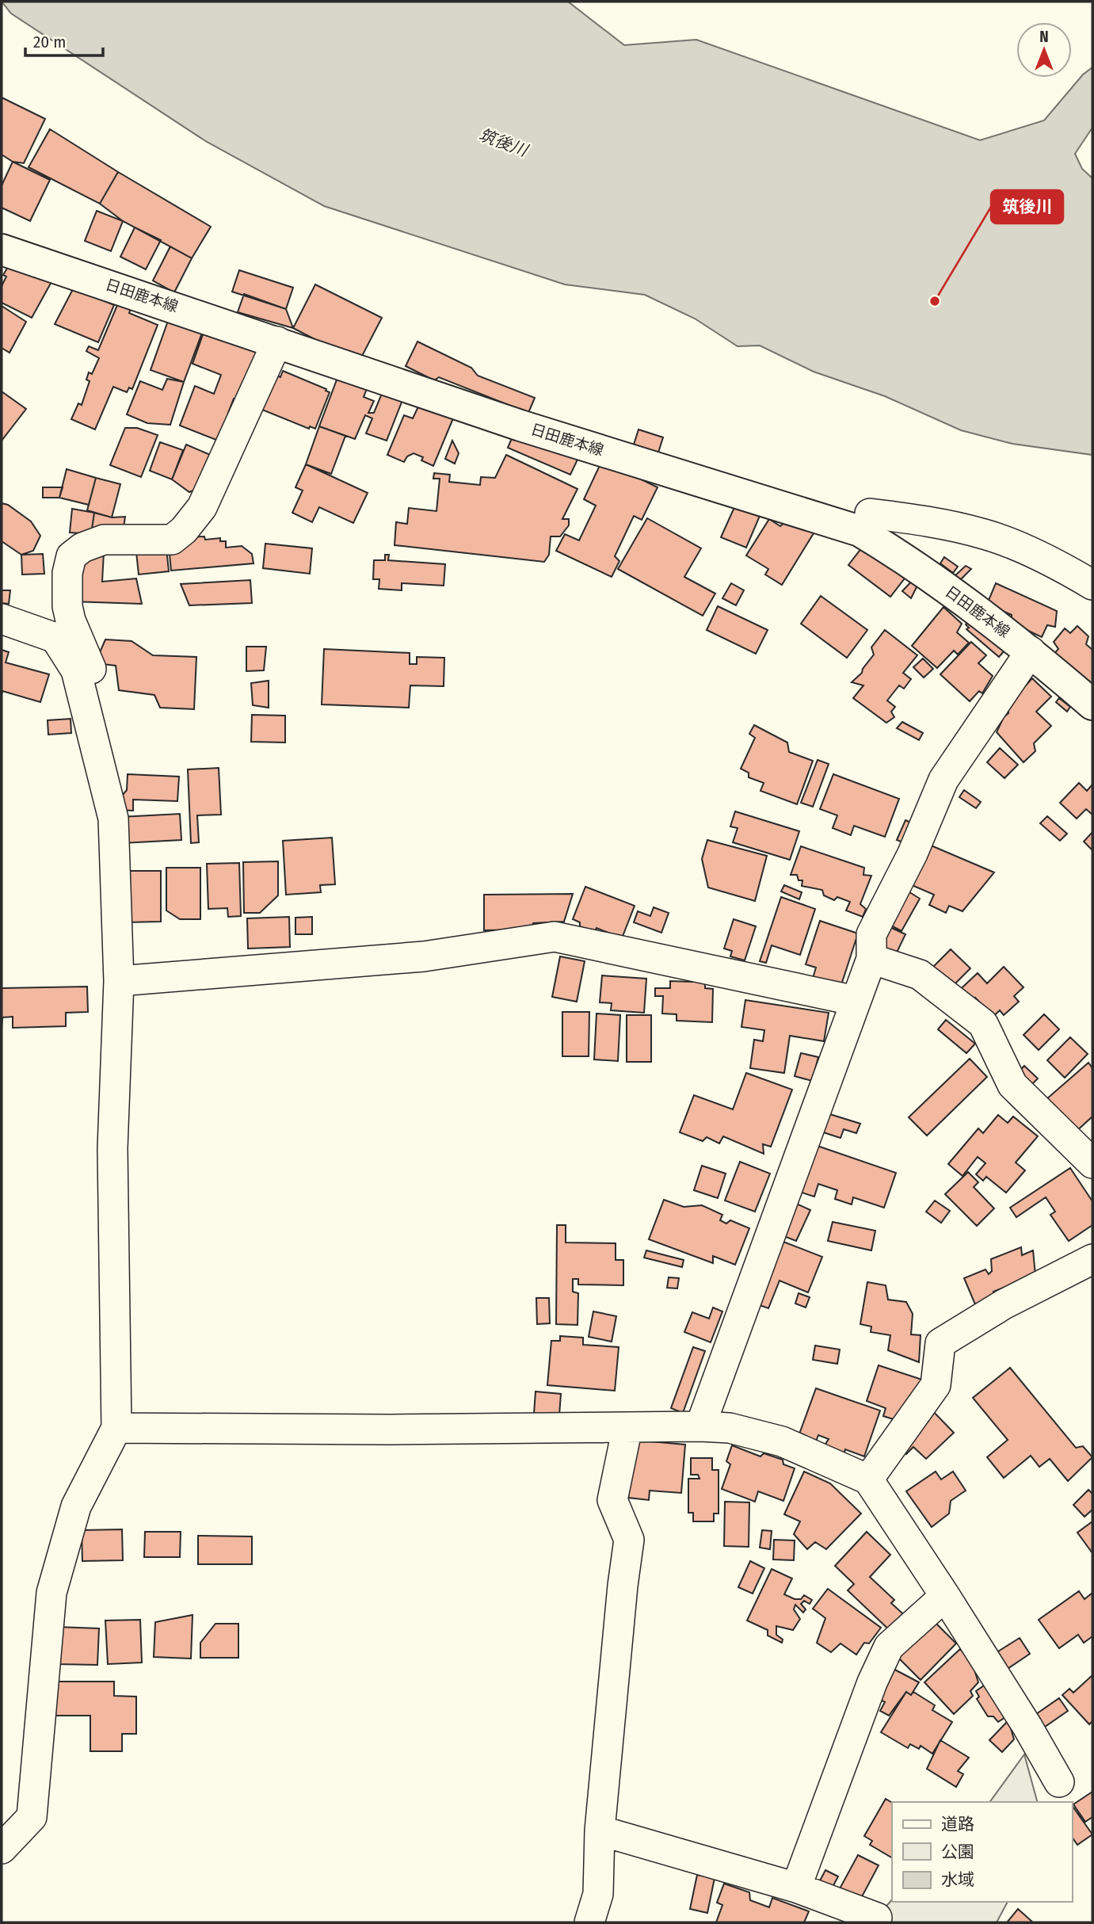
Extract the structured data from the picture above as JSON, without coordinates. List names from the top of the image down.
{
  "streets": {
    "main road": ["日田鹿本線"]
  },
  "water": ["筑後川"],
  "places": ["筑後川"],
  "legend": ["道路", "公園", "水域"],
  "scale_bar": "20 m",
  "north": "top"
}
